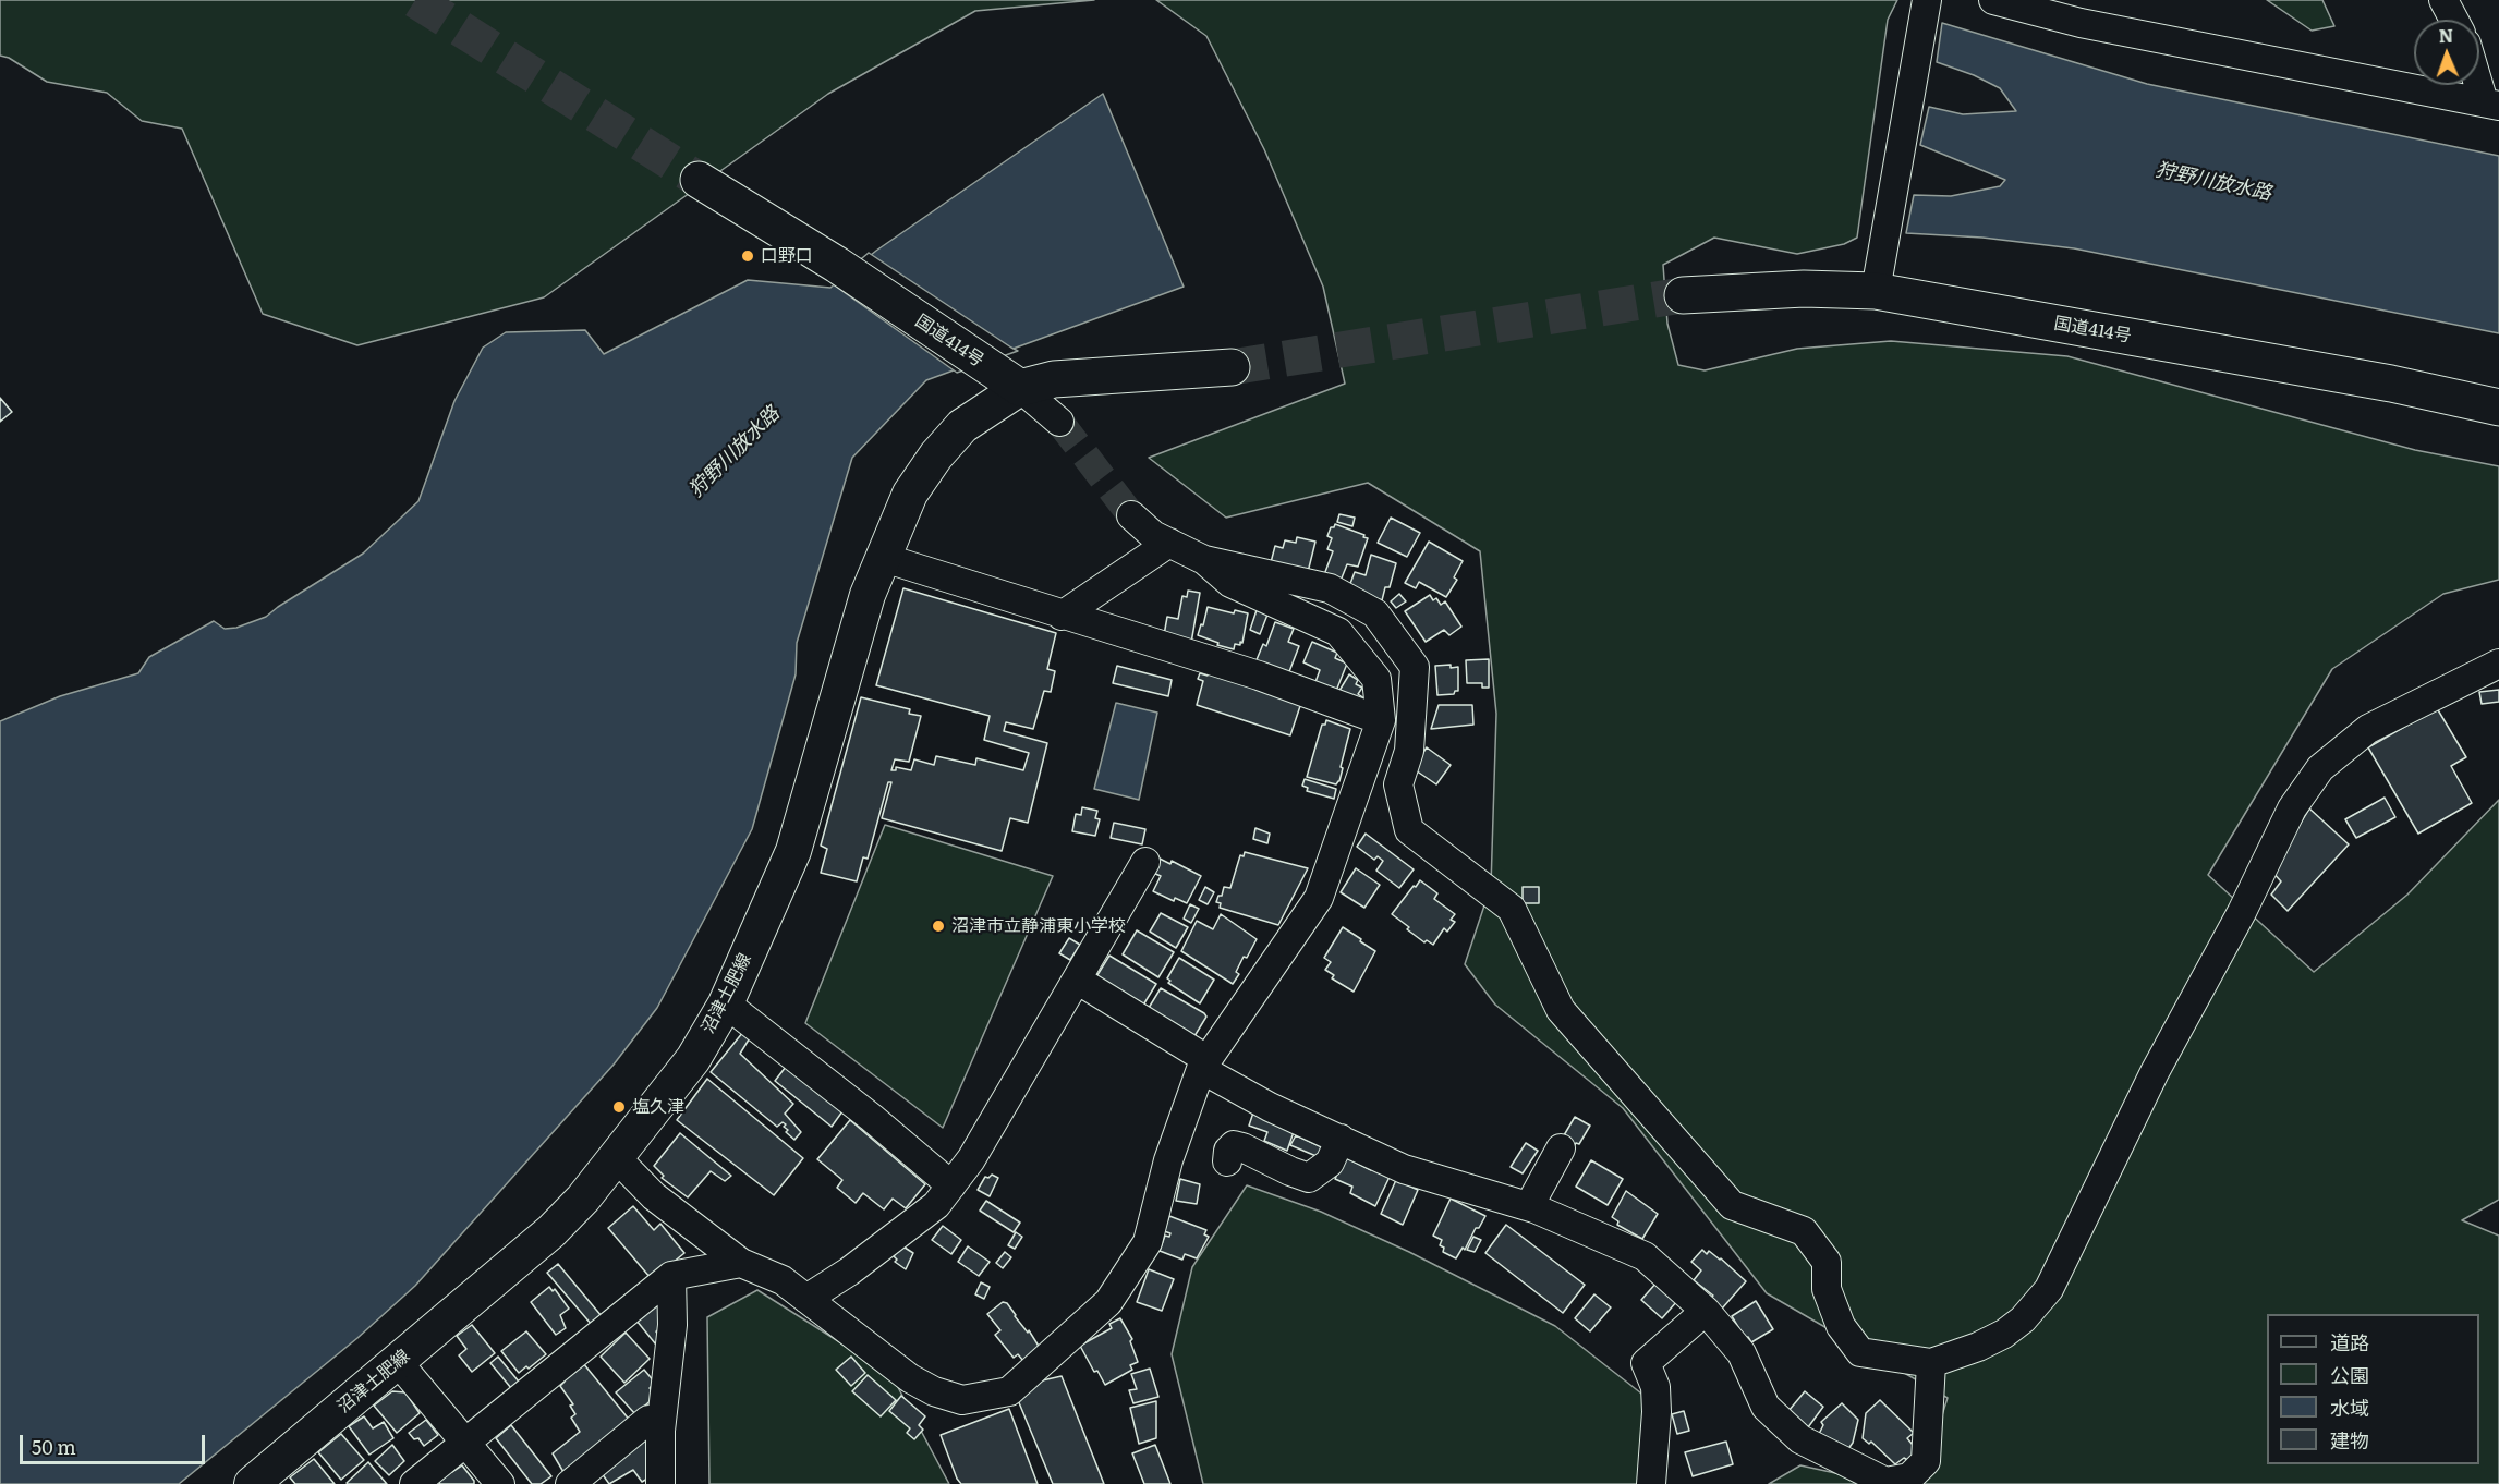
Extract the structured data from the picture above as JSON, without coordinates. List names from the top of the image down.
{
  "streets": {
    "highway": ["国道414号"],
    "main road": ["沼津土肥線"]
  },
  "crossings": [
    ["国道414号", "沼津土肥線"]
  ],
  "water": ["狩野川放水路"],
  "places": ["口野口", "沼津市立静浦東小学校", "塩久津"],
  "legend": [
    "道路",
    "公園",
    "水域",
    "建物"
  ],
  "scale_bar": "50 m",
  "north": "top"
}
